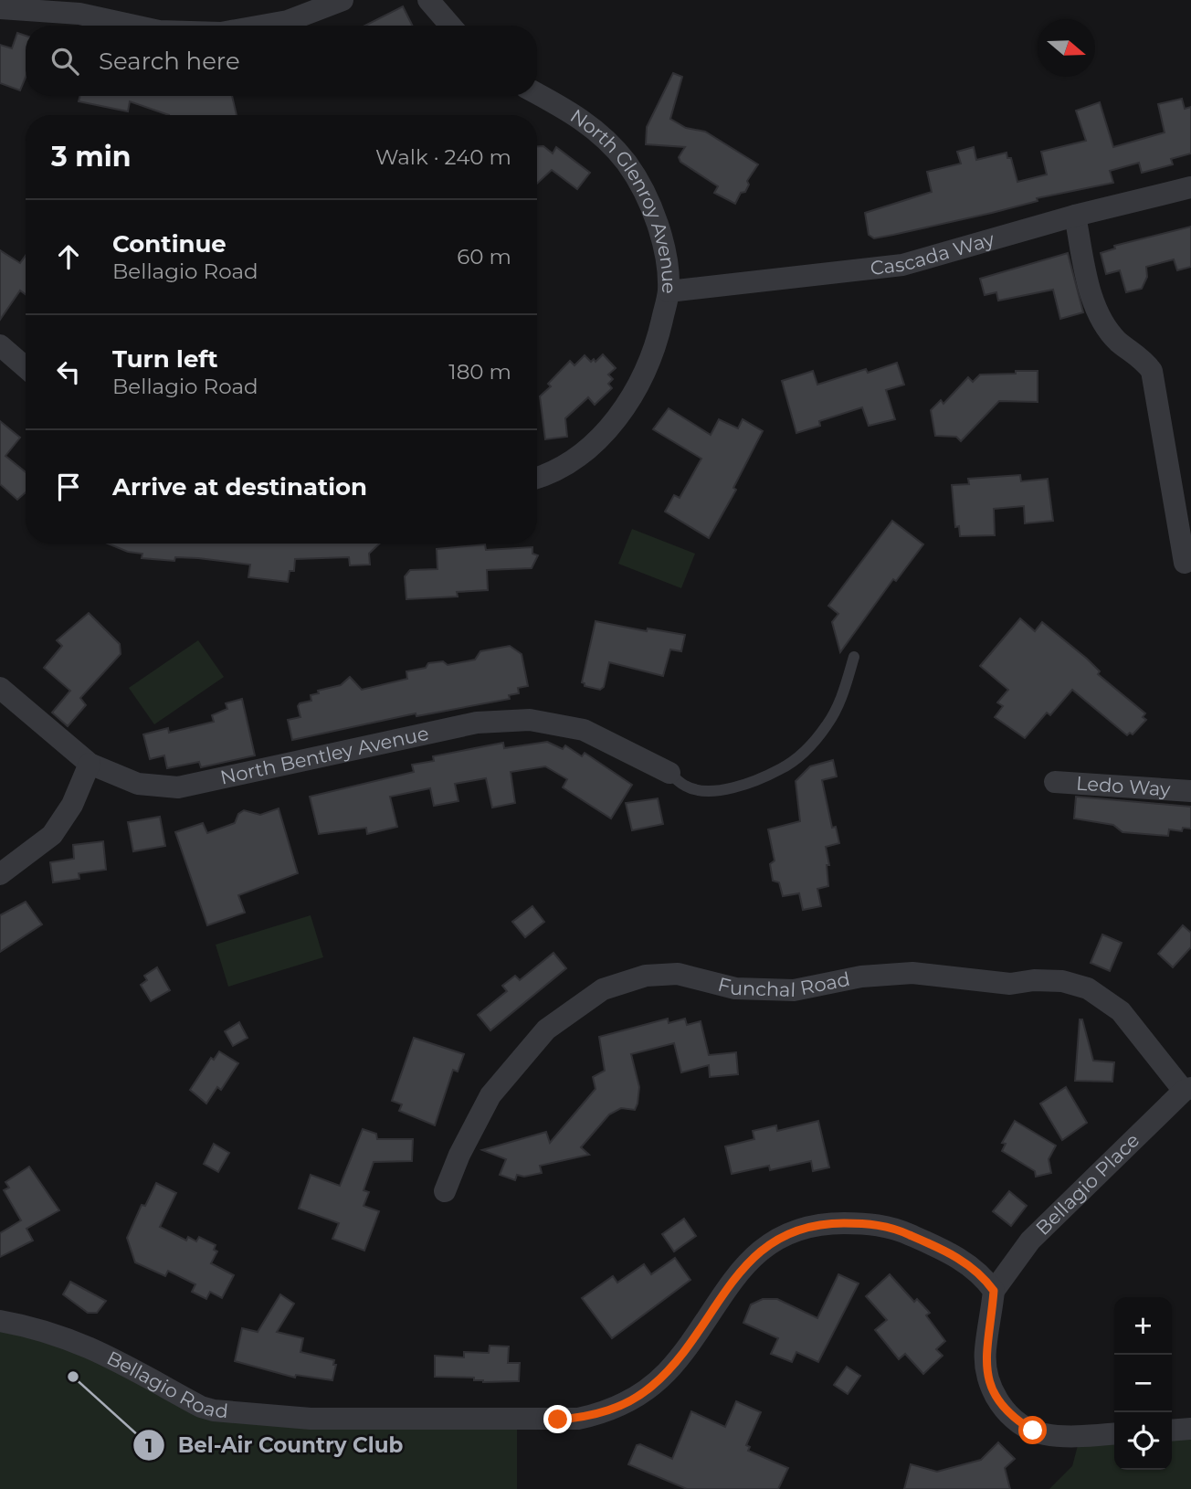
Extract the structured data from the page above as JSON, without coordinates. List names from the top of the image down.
{
  "streets": {
    "street": [
      "North Glenroy Avenue",
      "Cascada Way",
      "North Bentley Avenue",
      "Ledo Way",
      "Funchal Road",
      "Bellagio Place",
      "Bellagio Road"
    ]
  },
  "crossings": [
    ["North Glenroy Avenue", "Cascada Way"],
    ["Funchal Road", "Bellagio Place"],
    ["Bellagio Place", "Bellagio Road"]
  ],
  "places": ["Bel-Air Country Club"],
  "north": "right",
  "page": {
    "search": "Search here",
    "heading": ["3 min", "Walk · 240 m"],
    "list": [
      ["Continue", "Bellagio Road", "60 m"],
      ["Turn left", "Bellagio Road", "180 m"],
      "Arrive at destination"
    ],
    "map_buttons": ["+", "−"]
  }
}
